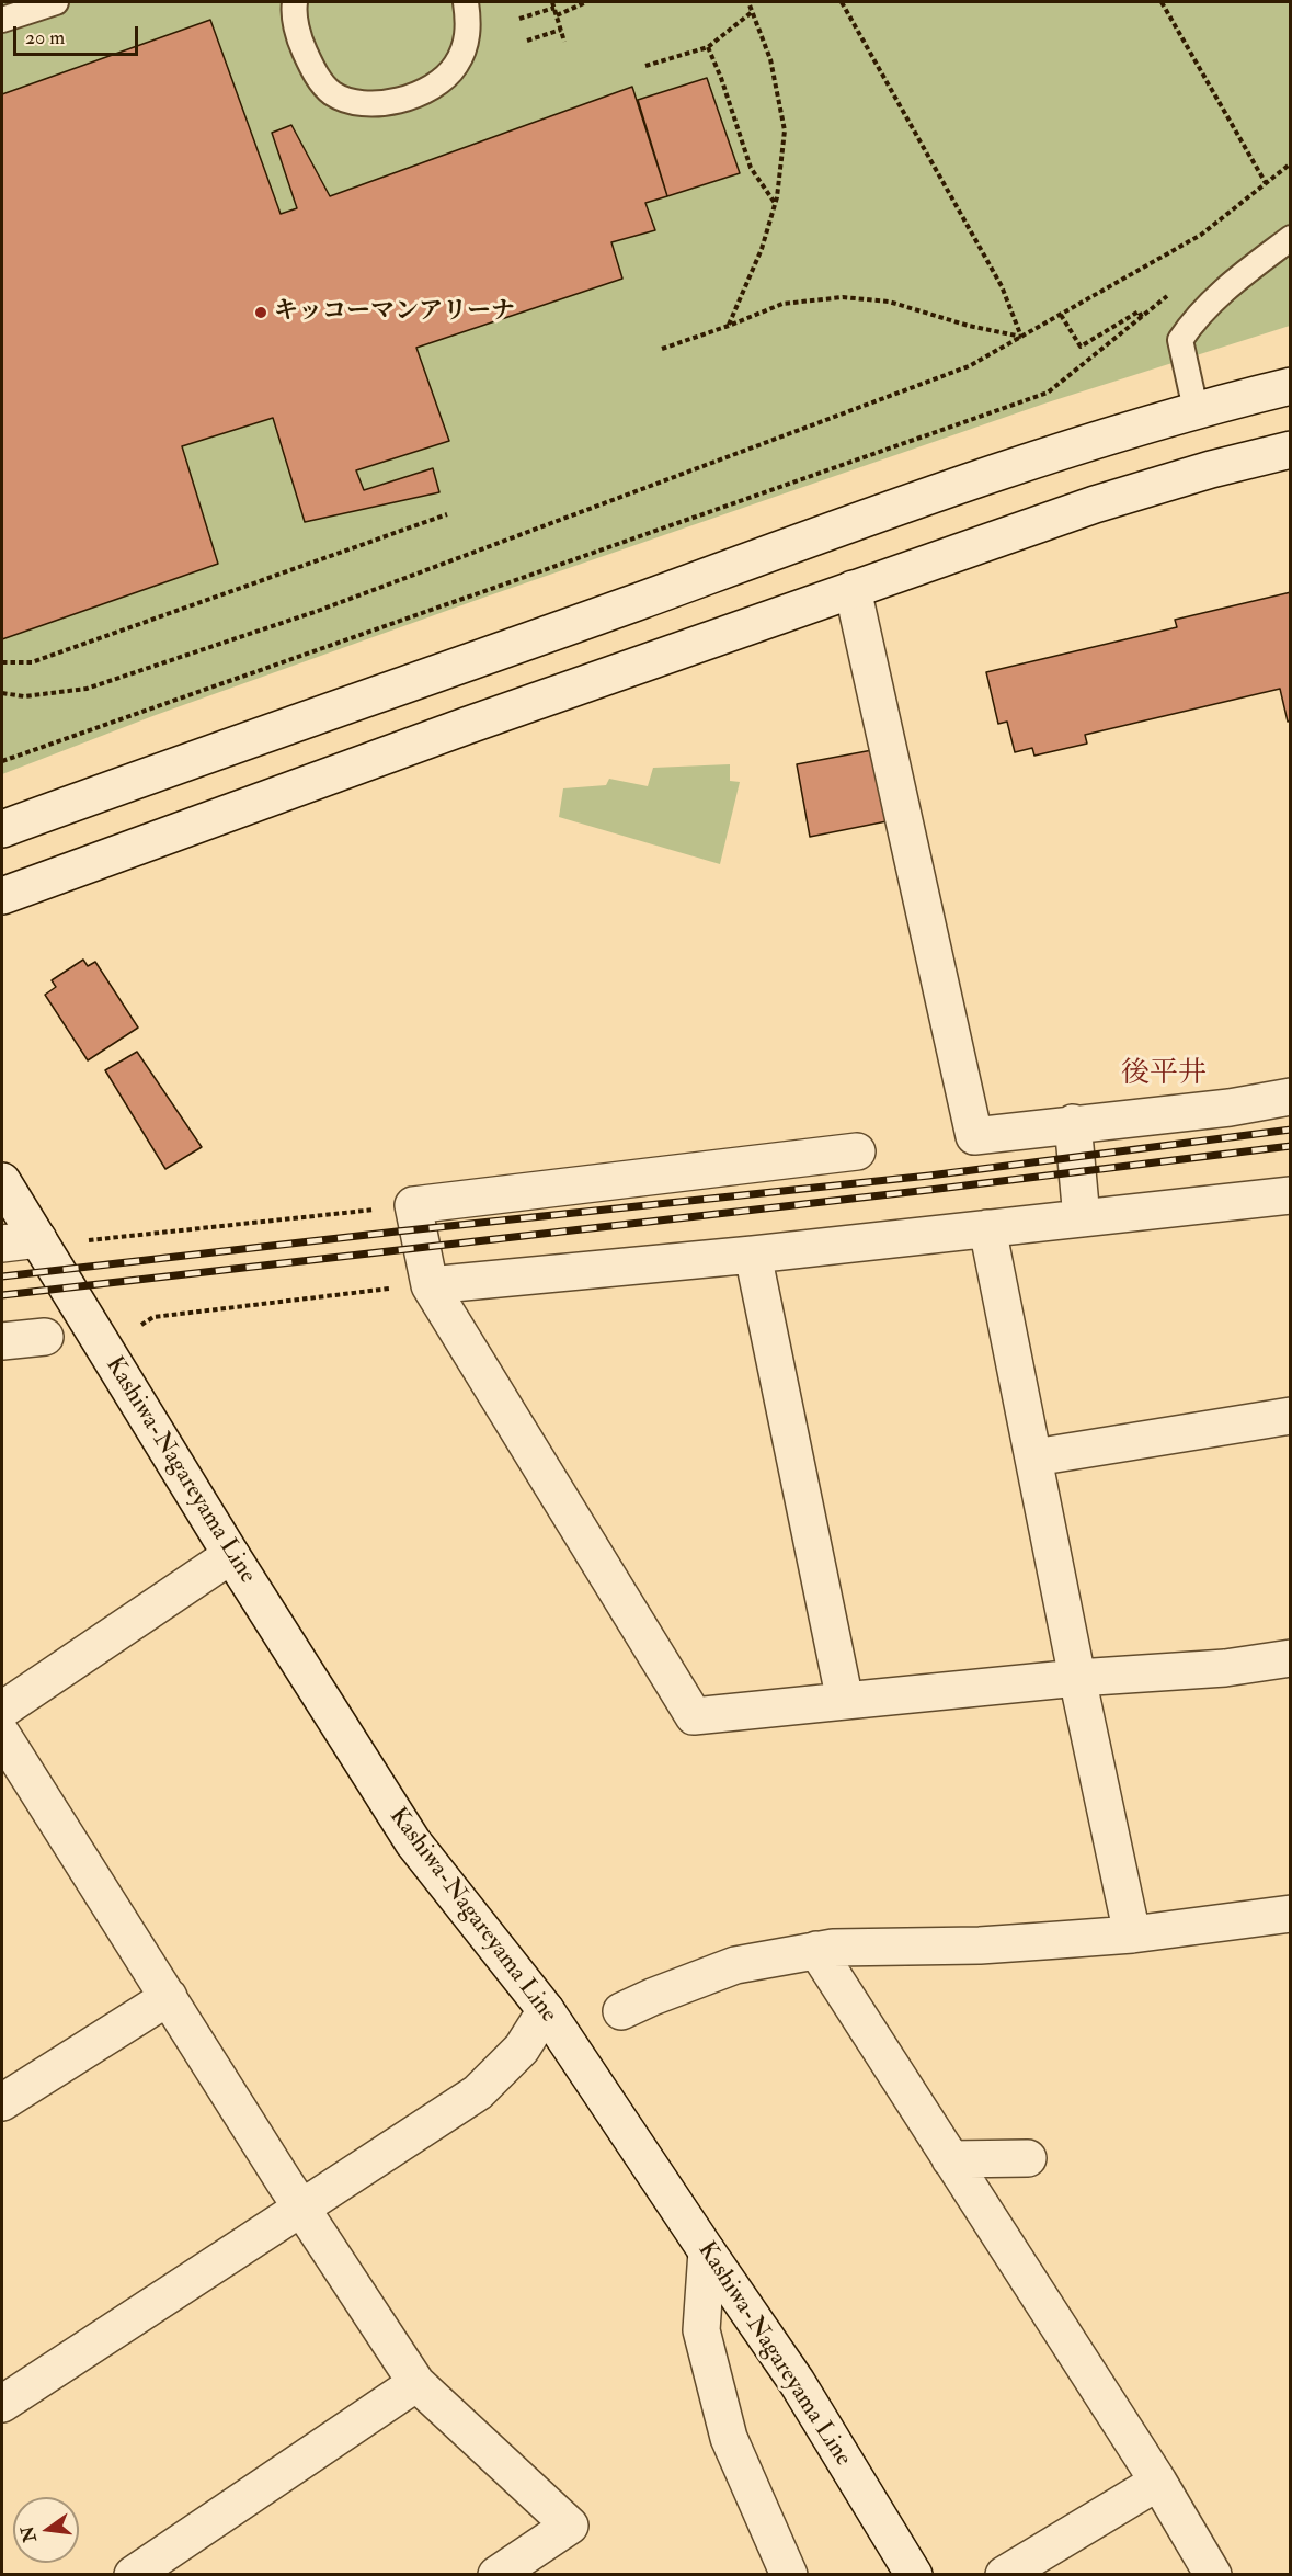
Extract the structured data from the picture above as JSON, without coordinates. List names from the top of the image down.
{
  "streets": {
    "street": ["Kashiwa-Nagareyama Line"]
  },
  "districts": ["後平井"],
  "places": ["キッコーマンアリーナ"],
  "scale_bar": "20 m",
  "north": "left"
}
